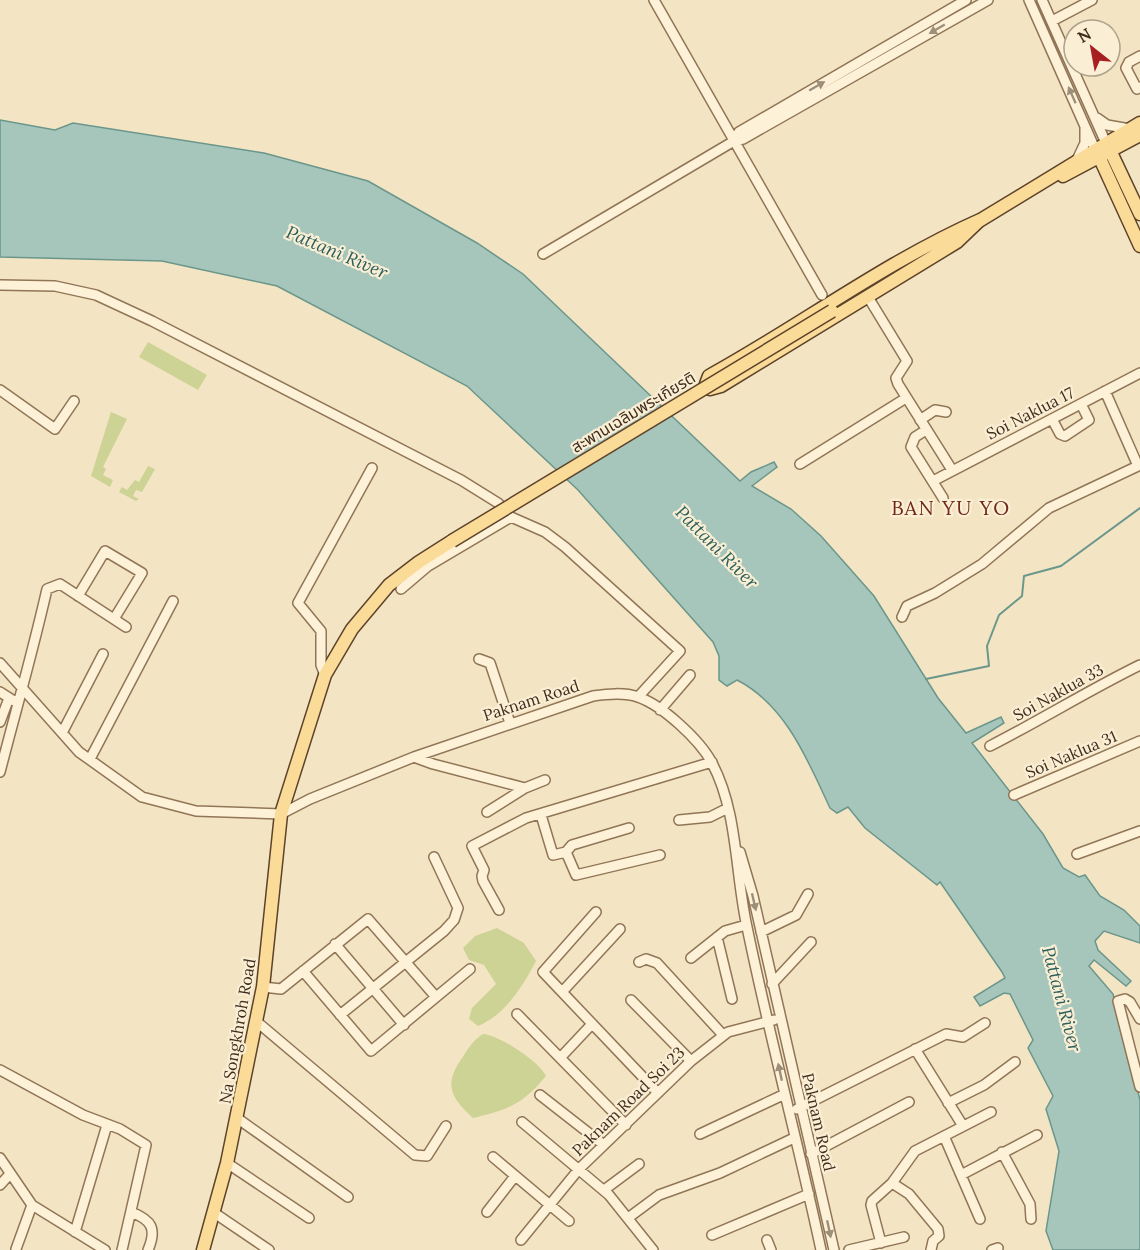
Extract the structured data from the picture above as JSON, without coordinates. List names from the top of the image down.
{
  "streets": {
    "main road": ["สะพานเฉลิมพระเกียรติ", "Na Songkhroh Road"],
    "street": [
      "Soi Naklua 17",
      "Soi Naklua 33",
      "Paknam Road",
      "Soi Naklua 31",
      "Paknam Road Soi 23"
    ]
  },
  "crossings": [
    ["สะพานเฉลิมพระเกียรติ", "Na Songkhroh Road"],
    ["Paknam Road", "Na Songkhroh Road"],
    ["Paknam Road", "Paknam Road Soi 23"]
  ],
  "districts": ["BAN YU YO"],
  "water": ["Pattani River"],
  "north": "top left"
}
